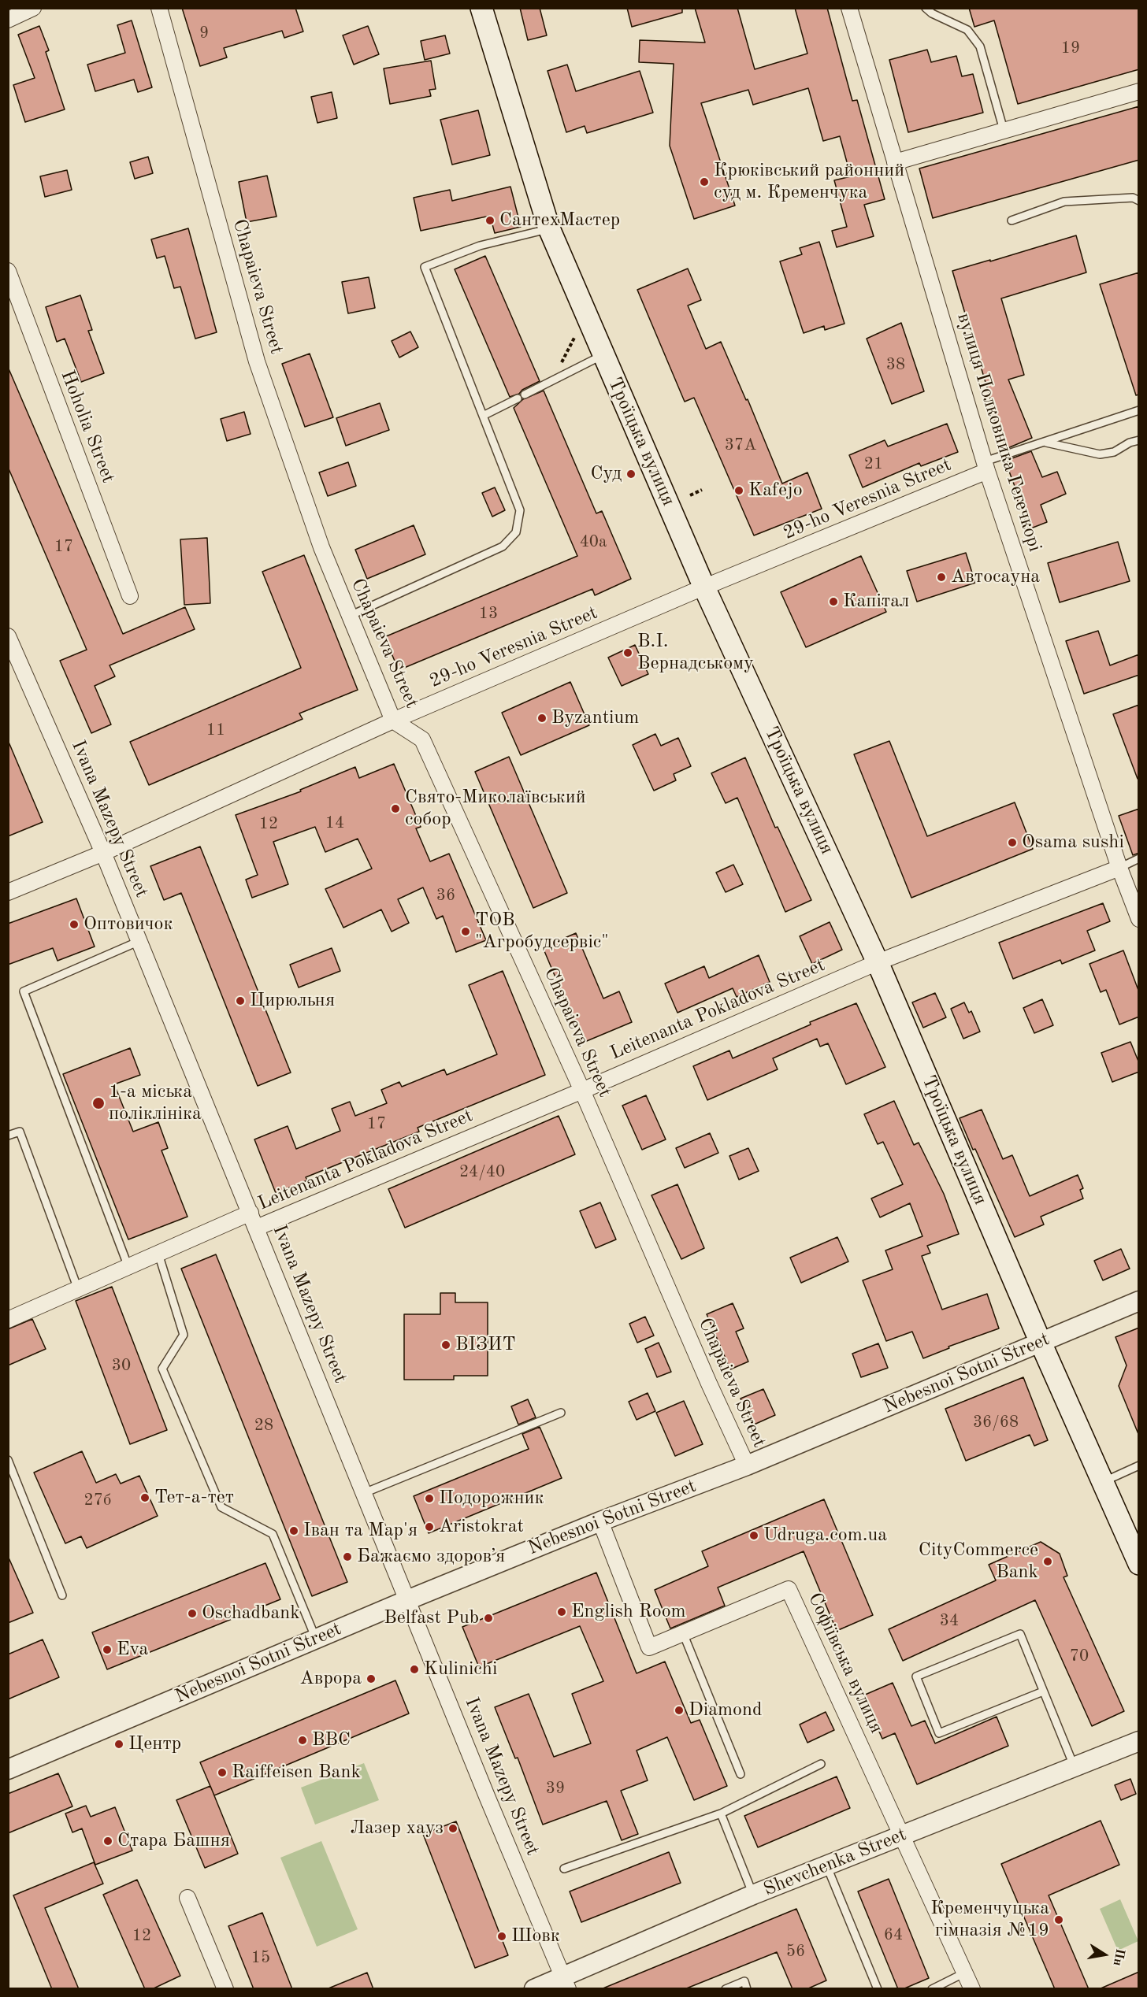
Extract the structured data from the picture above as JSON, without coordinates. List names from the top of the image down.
{
  "streets": {
    "main road": ["Троїцька вулиця"],
    "street": [
      "Chapaieva Street",
      "Hoholia Street",
      "вулиця Полковника Гегечкорі",
      "29-ho Veresnia Street",
      "Ivana Mazepy Street",
      "Leitenanta Pokladova Street",
      "Nebesnoi Sotni Street",
      "Софіївська вулиця",
      "Shevchenka Street"
    ]
  },
  "crossings": [
    ["Chapaieva Street", "29-ho Veresnia Street"],
    ["Chapaieva Street", "Leitenanta Pokladova Street"],
    ["Chapaieva Street", "Nebesnoi Sotni Street"],
    ["вулиця Полковника Гегечкорі", "29-ho Veresnia Street"],
    ["вулиця Полковника Гегечкорі", "Leitenanta Pokladova Street"],
    ["Троїцька вулиця", "29-ho Veresnia Street"],
    ["Троїцька вулиця", "Leitenanta Pokladova Street"],
    ["Троїцька вулиця", "Nebesnoi Sotni Street"],
    ["29-ho Veresnia Street", "Ivana Mazepy Street"],
    ["Ivana Mazepy Street", "Leitenanta Pokladova Street"],
    ["Ivana Mazepy Street", "Nebesnoi Sotni Street"],
    ["Ivana Mazepy Street", "Shevchenka Street"],
    ["Nebesnoi Sotni Street", "Софіївська вулиця"],
    ["Софіївська вулиця", "Shevchenka Street"]
  ],
  "places": [
    "Крюківський районний суд м. Кременчука",
    "СантехМастер",
    "Суд",
    "Kafejo",
    "Автосауна",
    "Капітал",
    "В.І. Вернадському",
    "Byzantium",
    "Свято-Миколаївський собор",
    "Osama sushi",
    "Оптовичок",
    "ТОВ \"Агробудсервіс\"",
    "Цирюльня",
    "1-а міська поліклініка",
    "ВІЗИТ",
    "Тет-а-тет",
    "Подорожник",
    "Aristokrat",
    "Іван та Мар'я",
    "Udruga.com.ua",
    "Бажаємо здоровʼя",
    "CityCommerce Bank",
    "English Room",
    "Oschadbank",
    "Belfast Pub",
    "Eva",
    "Kulinichi",
    "Аврора",
    "Diamond",
    "ВВС",
    "Центр",
    "Raiffeisen Bank",
    "Лазер хауз",
    "Стара Башня",
    "Кременчуцька гімназія №19",
    "Шовк"
  ],
  "house_numbers": [
    "9",
    "19",
    "38",
    "37А",
    "21",
    "40а",
    "17",
    "13",
    "11",
    "14",
    "12",
    "36",
    "17",
    "24/40",
    "30",
    "36/68",
    "28",
    "27б",
    "34",
    "70",
    "39",
    "64",
    "12",
    "56",
    "15"
  ],
  "north": "right"
}
